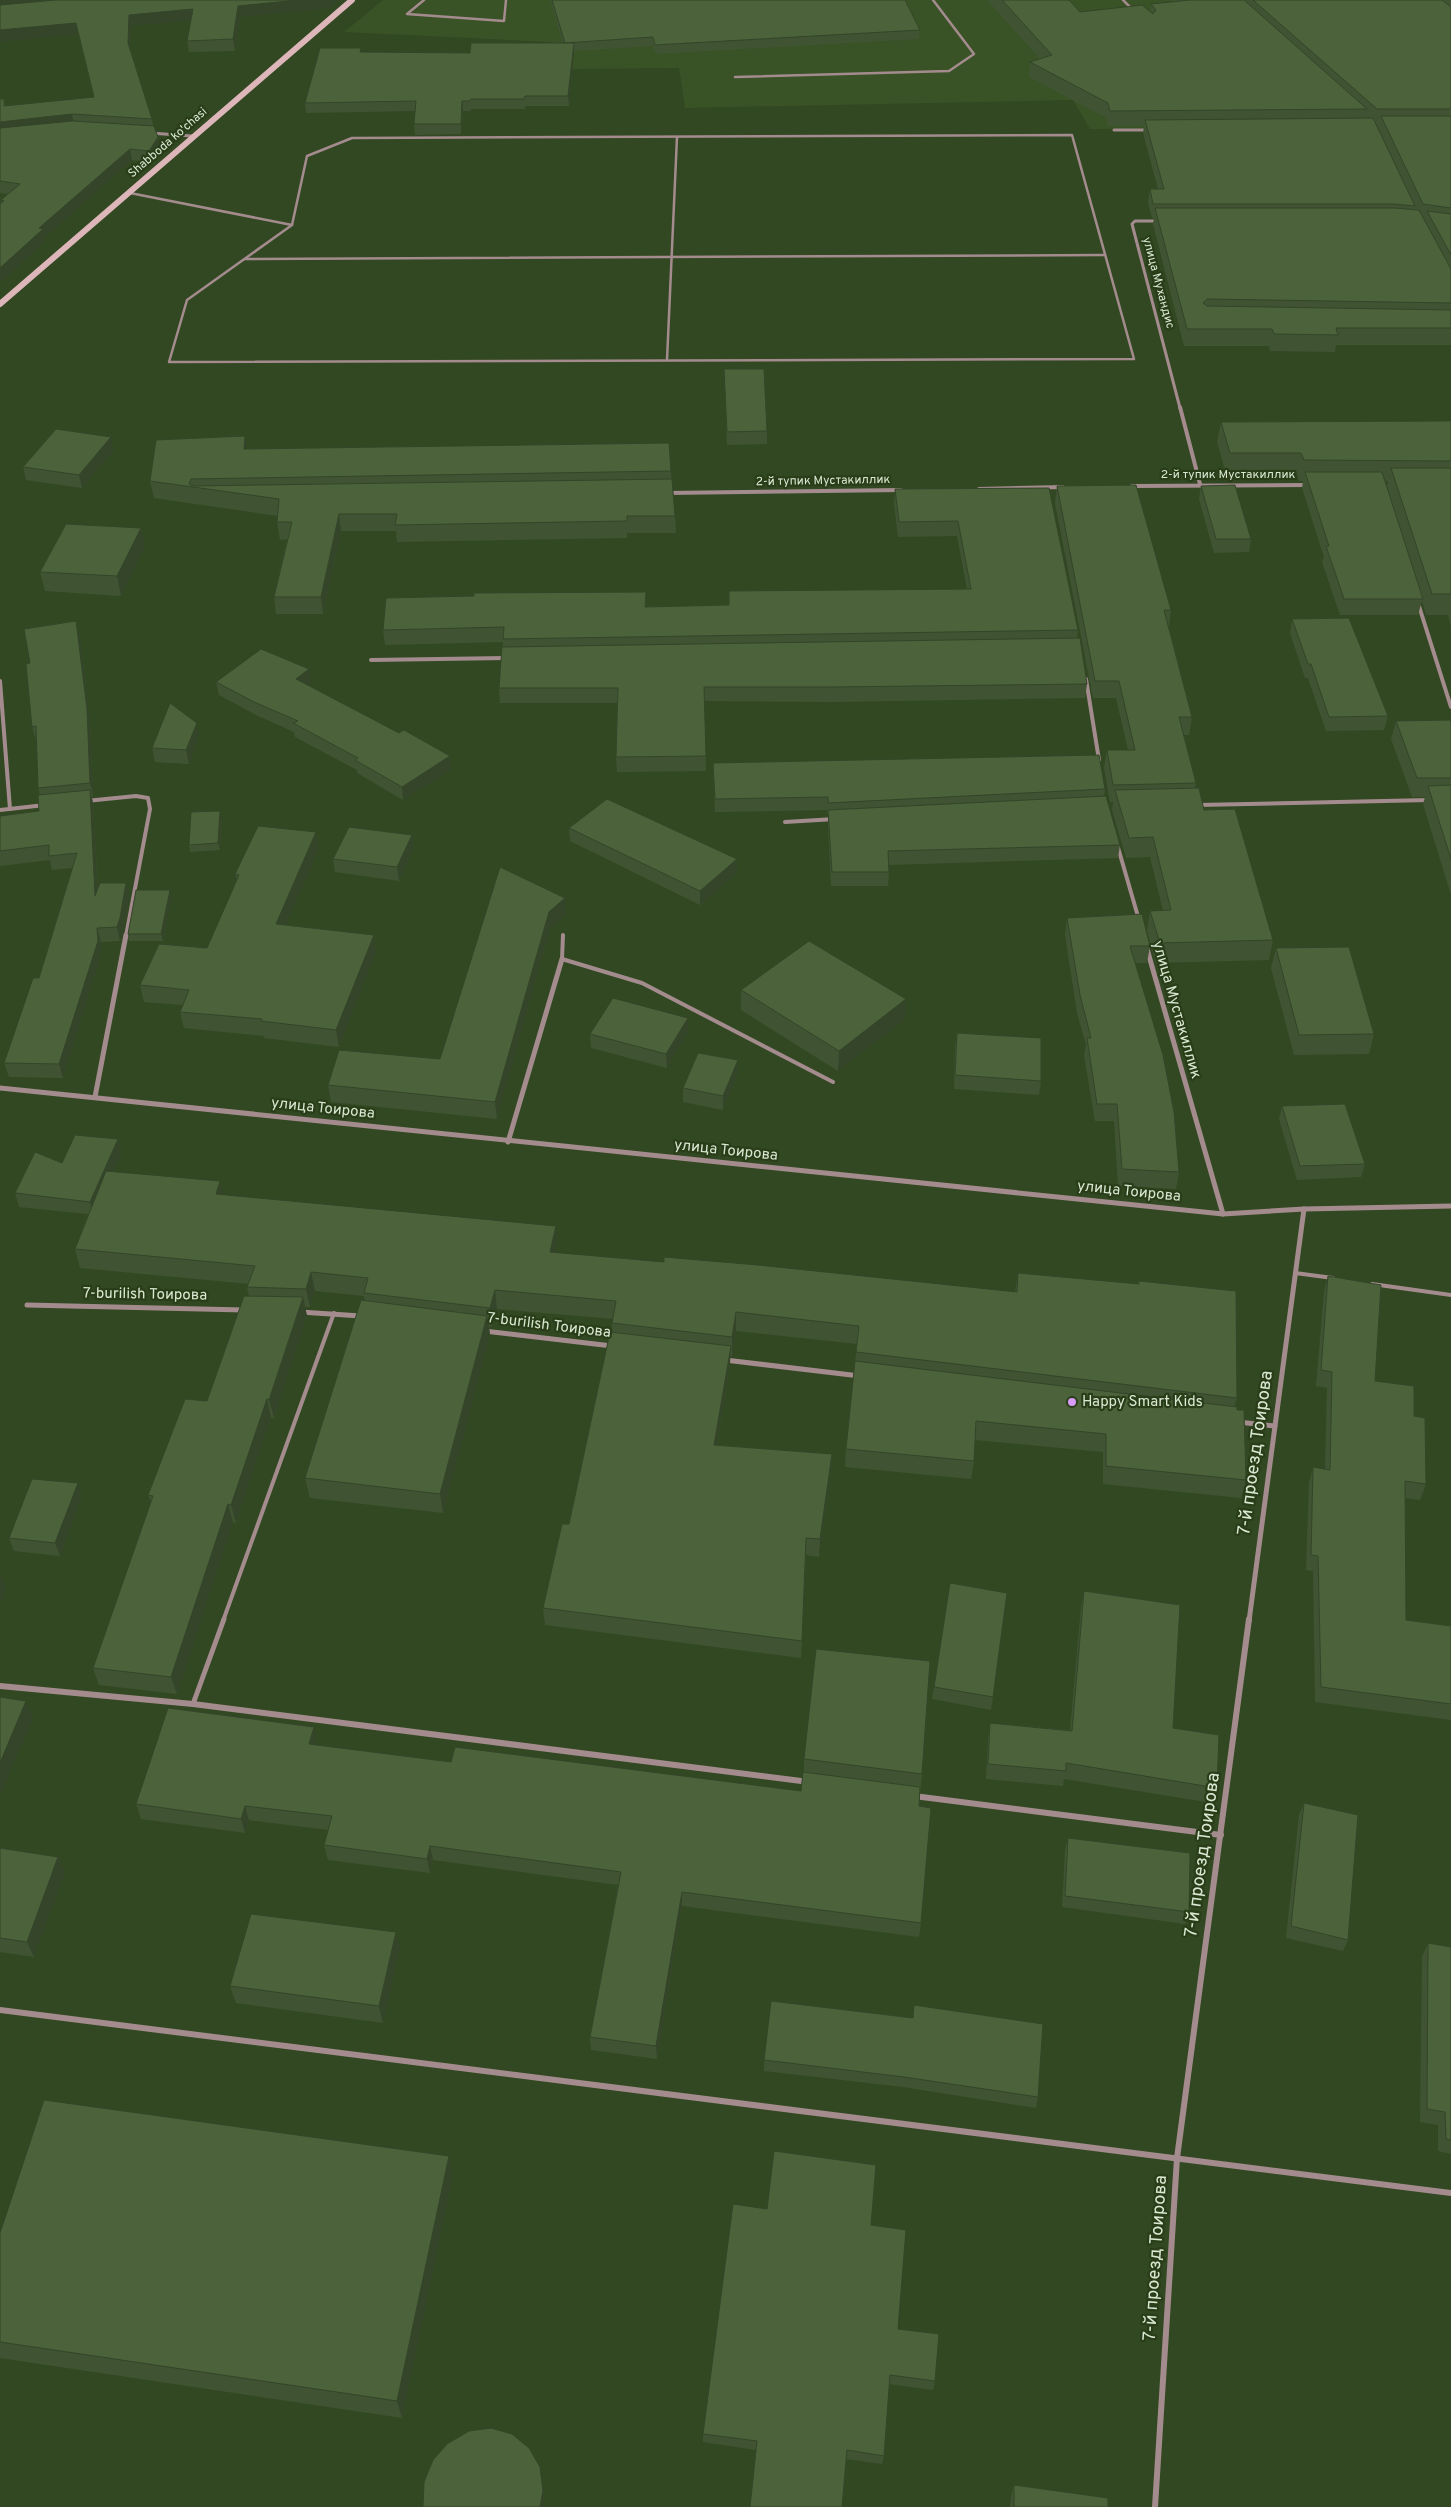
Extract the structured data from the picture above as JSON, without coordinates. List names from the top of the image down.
{
  "streets": {
    "street": [
      "Shabboda ko'chasi",
      "улица Мухандис",
      "2-й тупик Мустакиллик",
      "улица Мустакиллик",
      "улица Тоирова",
      "7-burilish Тоирова",
      "7-й проезд Тоирова"
    ]
  },
  "crossings": [
    ["улица Мухандис", "2-й тупик Мустакиллик"],
    ["улица Мустакиллик", "улица Тоирова"],
    ["улица Тоирова", "7-й проезд Тоирова"]
  ],
  "places": ["Happy Smart Kids"]
}
